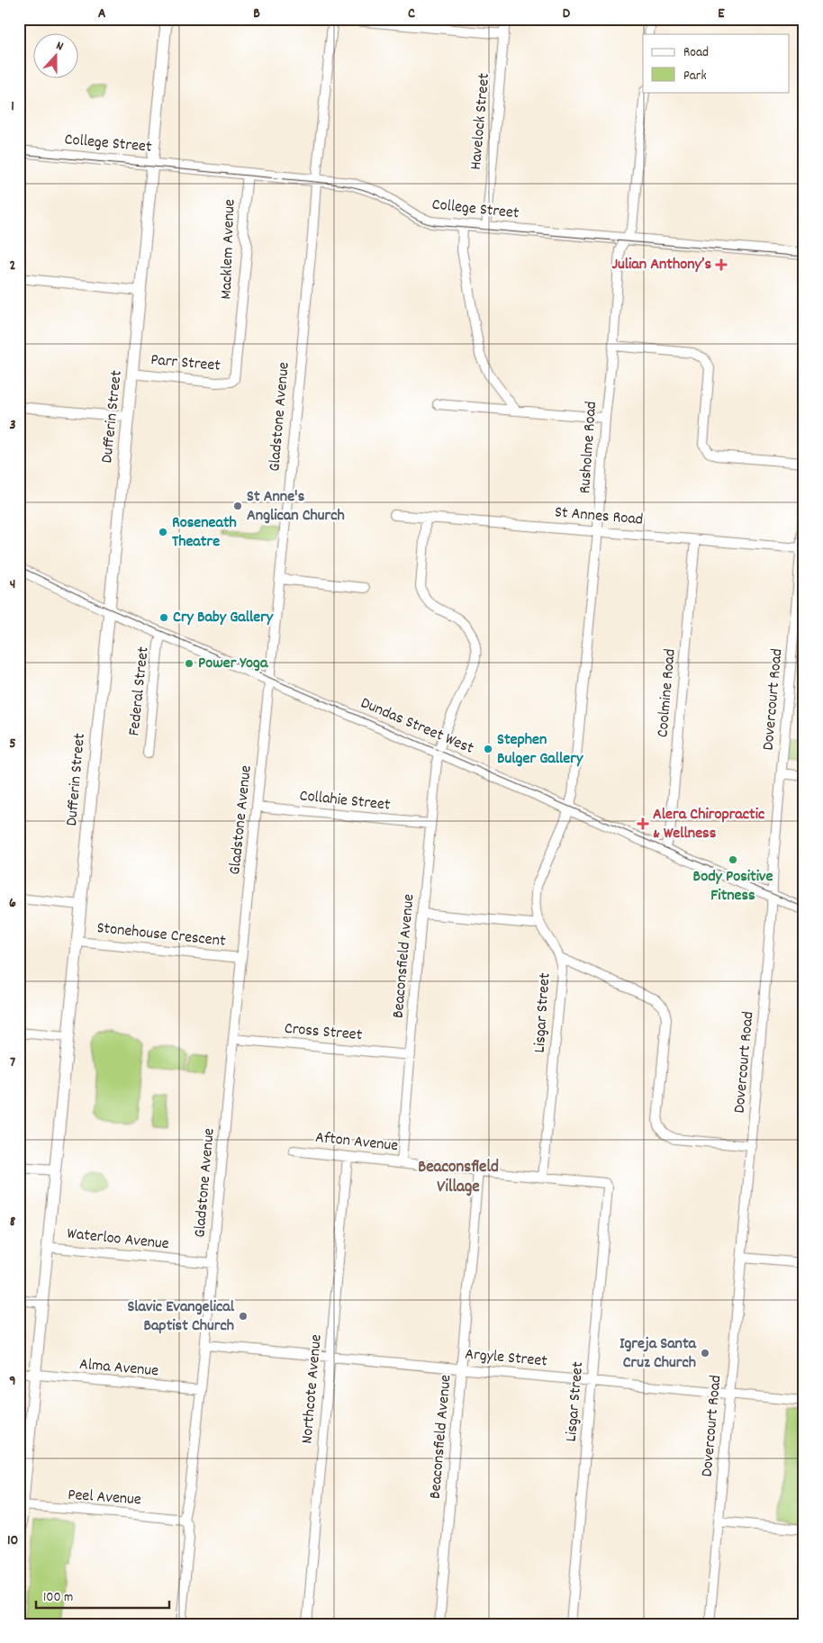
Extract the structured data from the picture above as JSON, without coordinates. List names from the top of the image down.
{
  "streets": {
    "main road": ["College Street", "Dufferin Street", "Dundas Street West"],
    "street": [
      "Havelock Street",
      "Macklem Avenue",
      "Parr Street",
      "Gladstone Avenue",
      "Rusholme Road",
      "St Annes Road",
      "Federal Street",
      "Coolmine Road",
      "Dovercourt Road",
      "Collahie Street",
      "Stonehouse Crescent",
      "Beaconsfield Avenue",
      "Lisgar Street",
      "Cross Street",
      "Afton Avenue",
      "Waterloo Avenue",
      "Argyle Street",
      "Alma Avenue",
      "Northcote Avenue",
      "Peel Avenue"
    ]
  },
  "crossings": [
    ["Havelock Street", "College Street"],
    ["College Street", "Macklem Avenue"],
    ["College Street", "Dufferin Street"],
    ["College Street", "Gladstone Avenue"],
    ["College Street", "Rusholme Road"],
    ["Macklem Avenue", "Parr Street"],
    ["Parr Street", "Dufferin Street"],
    ["Dufferin Street", "Dundas Street West"],
    ["Dufferin Street", "Stonehouse Crescent"],
    ["Dufferin Street", "Waterloo Avenue"],
    ["Dufferin Street", "Alma Avenue"],
    ["Dufferin Street", "Peel Avenue"],
    ["Gladstone Avenue", "Dundas Street West"],
    ["Gladstone Avenue", "Collahie Street"],
    ["Gladstone Avenue", "Stonehouse Crescent"],
    ["Gladstone Avenue", "Cross Street"],
    ["Gladstone Avenue", "Waterloo Avenue"],
    ["Gladstone Avenue", "Argyle Street"],
    ["Gladstone Avenue", "Alma Avenue"],
    ["Gladstone Avenue", "Peel Avenue"],
    ["Rusholme Road", "St Annes Road"],
    ["Rusholme Road", "Dundas Street West"],
    ["Rusholme Road", "Lisgar Street"],
    ["St Annes Road", "Coolmine Road"],
    ["St Annes Road", "Dovercourt Road"],
    ["St Annes Road", "Beaconsfield Avenue"],
    ["Federal Street", "Dundas Street West"],
    ["Coolmine Road", "Dundas Street West"],
    ["Dovercourt Road", "Dundas Street West"],
    ["Dovercourt Road", "Argyle Street"],
    ["Dundas Street West", "Beaconsfield Avenue"],
    ["Dundas Street West", "Lisgar Street"],
    ["Collahie Street", "Beaconsfield Avenue"],
    ["Beaconsfield Avenue", "Cross Street"],
    ["Beaconsfield Avenue", "Afton Avenue"],
    ["Beaconsfield Avenue", "Argyle Street"],
    ["Lisgar Street", "Afton Avenue"],
    ["Lisgar Street", "Argyle Street"],
    ["Afton Avenue", "Northcote Avenue"],
    ["Argyle Street", "Northcote Avenue"]
  ],
  "districts": ["Beaconsfield Village"],
  "places": {
    "health": ["Julian Anthony’s", "Alera Chiropractic & Wellness"],
    "other": [
      "St Anne's Anglican Church",
      "Roseneath Theatre",
      "Cry Baby Gallery",
      "Power Yoga",
      "Stephen Bulger Gallery",
      "Body Positive Fitness",
      "Slavic Evangelical Baptist Church",
      "Igreja Santa Cruz Church"
    ]
  },
  "legend": ["Road", "Park"],
  "scale_bar": "100 m",
  "north": "top",
  "grid": {
    "columns": [
      "A",
      "B",
      "C",
      "D",
      "E"
    ],
    "rows": [
      "1",
      "2",
      "3",
      "4",
      "5",
      "6",
      "7",
      "8",
      "9",
      "10"
    ]
  }
}
